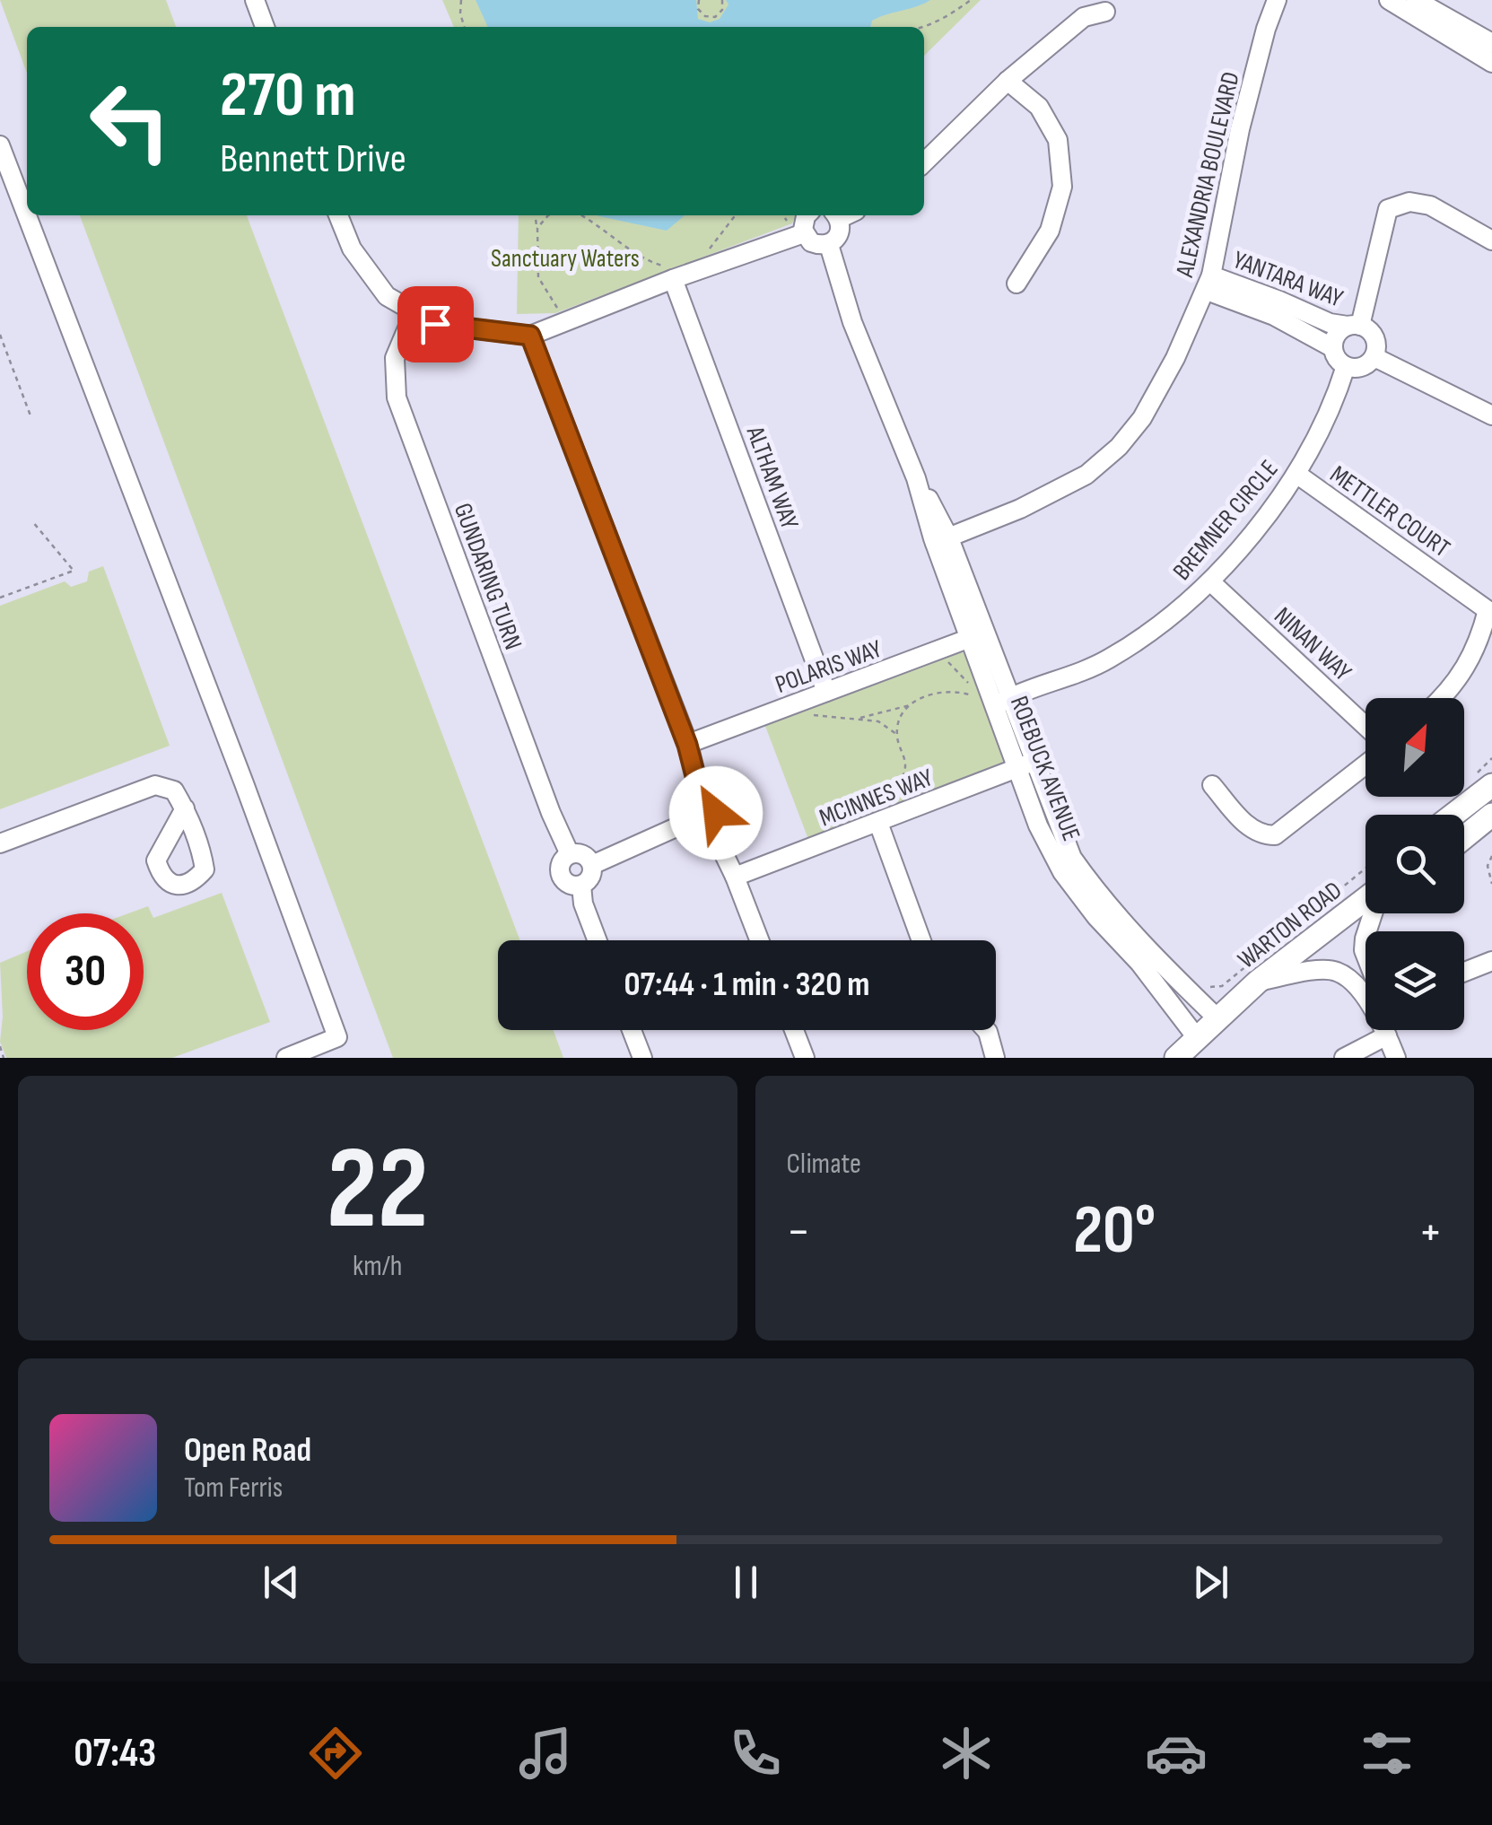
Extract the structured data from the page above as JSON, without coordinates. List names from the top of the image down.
{
  "streets": {
    "main road": ["WARTON ROAD"],
    "street": [
      "ALEXANDRIA BOULEVARD",
      "YANTARA WAY",
      "ALTHAM WAY",
      "METTLER COURT",
      "BREMNER CIRCLE",
      "GUNDARING TURN",
      "NINAN WAY",
      "POLARIS WAY",
      "ROEBUCK AVENUE",
      "MCINNES WAY"
    ]
  },
  "crossings": [
    ["ALEXANDRIA BOULEVARD", "YANTARA WAY"],
    ["ALEXANDRIA BOULEVARD", "ROEBUCK AVENUE"],
    ["YANTARA WAY", "BREMNER CIRCLE"],
    ["ALTHAM WAY", "POLARIS WAY"],
    ["METTLER COURT", "BREMNER CIRCLE"],
    ["BREMNER CIRCLE", "NINAN WAY"],
    ["BREMNER CIRCLE", "ROEBUCK AVENUE"],
    ["POLARIS WAY", "ROEBUCK AVENUE"],
    ["ROEBUCK AVENUE", "MCINNES WAY"],
    ["ROEBUCK AVENUE", "WARTON ROAD"]
  ],
  "parks": ["Sanctuary Waters"],
  "north": "top right",
  "page": {
    "turn": ["270 m", "Bennett Drive"],
    "limit": "30",
    "trip": "07:44 · 1 min · 320 m",
    "tile": [
      ["22", "km/h"],
      "Climate"
    ],
    "heat": ["−", "20°", "+"],
    "song": ["Open Road", "Tom Ferris"],
    "tabs": "07:43"
  }
}
